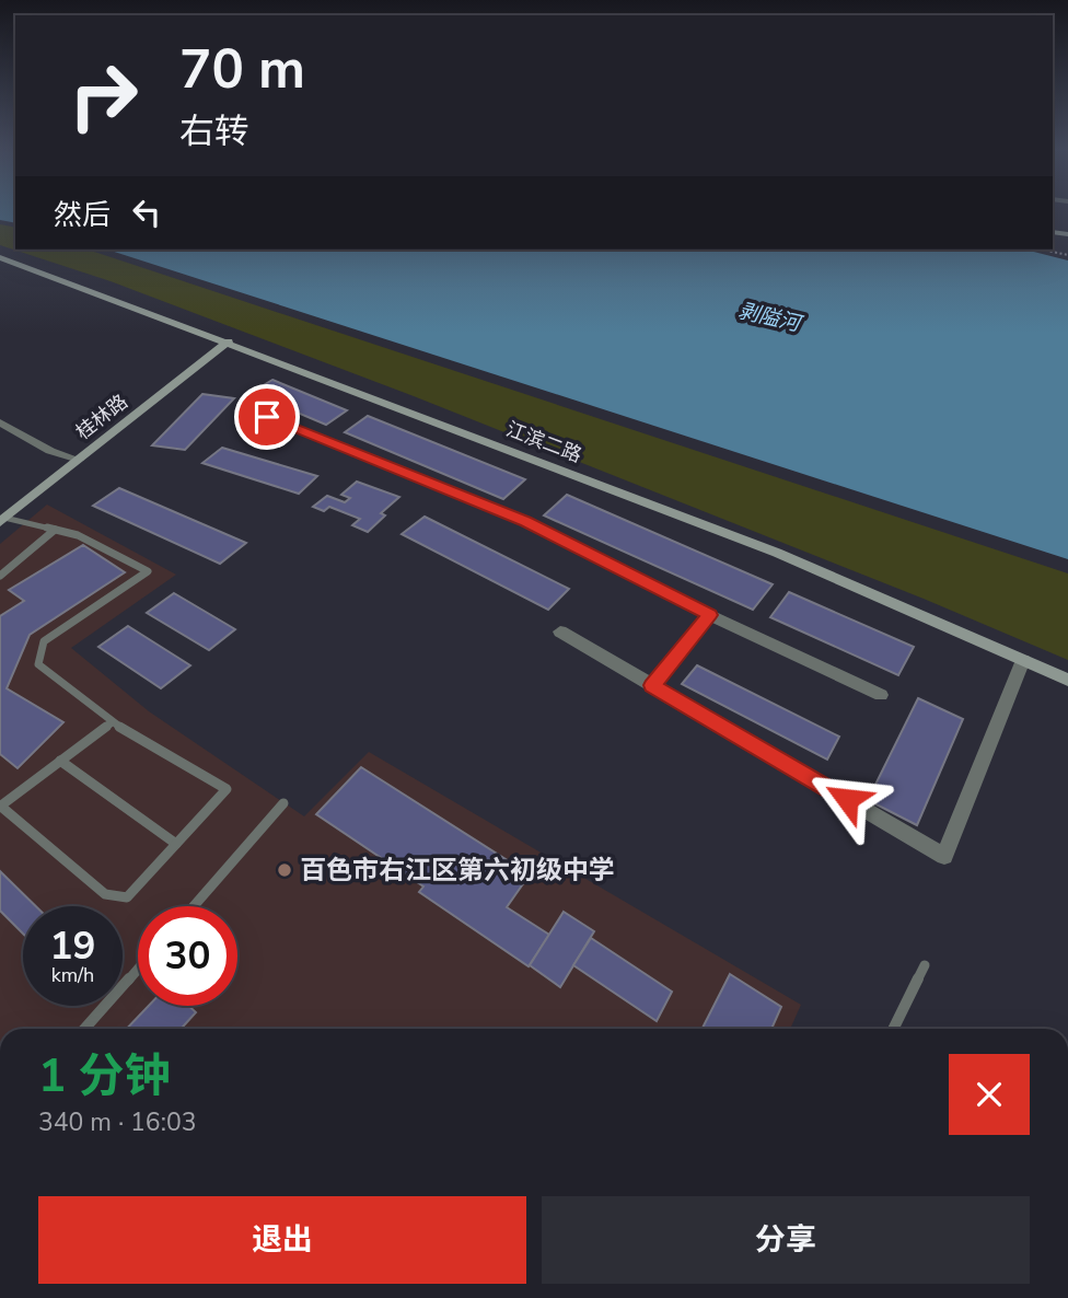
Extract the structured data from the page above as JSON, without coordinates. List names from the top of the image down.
{
  "streets": {
    "main road": ["桂林路", "江滨二路"]
  },
  "crossings": [
    ["桂林路", "江滨二路"]
  ],
  "water": ["剥隘河"],
  "places": ["百色市右江区第六初级中学"],
  "page": {
    "turn": ["70 m", "右转"],
    "then": "然后",
    "speed": "19 km/h",
    "limit": "30",
    "heading": ["1 分钟", "340 m · 16:03"],
    "buttons": ["退出", "分享"]
  }
}
